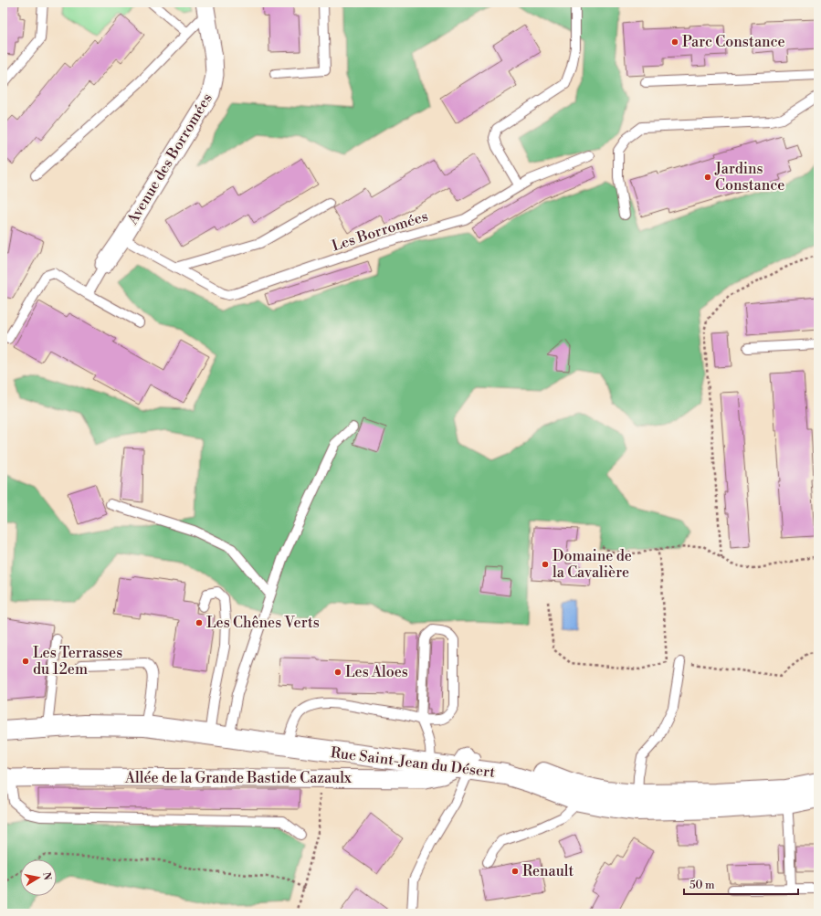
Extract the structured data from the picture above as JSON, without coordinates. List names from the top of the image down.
{
  "streets": {
    "street": ["Avenue des Borromées", "Rue Saint-Jean du Désert", "Allée de la Grande Bastide Cazaulx"],
    "lane": ["Les Borromées"]
  },
  "crossings": [
    ["Avenue des Borromées", "Les Borromées"],
    ["Rue Saint-Jean du Désert", "Allée de la Grande Bastide Cazaulx"]
  ],
  "places": [
    "Parc Constance",
    "Jardins Constance",
    "Domaine de la Cavalière",
    "Les Chênes Verts",
    "Les Terrasses du 12em",
    "Les Aloes",
    "Renault"
  ],
  "scale_bar": "50 m",
  "north": "right"
}
